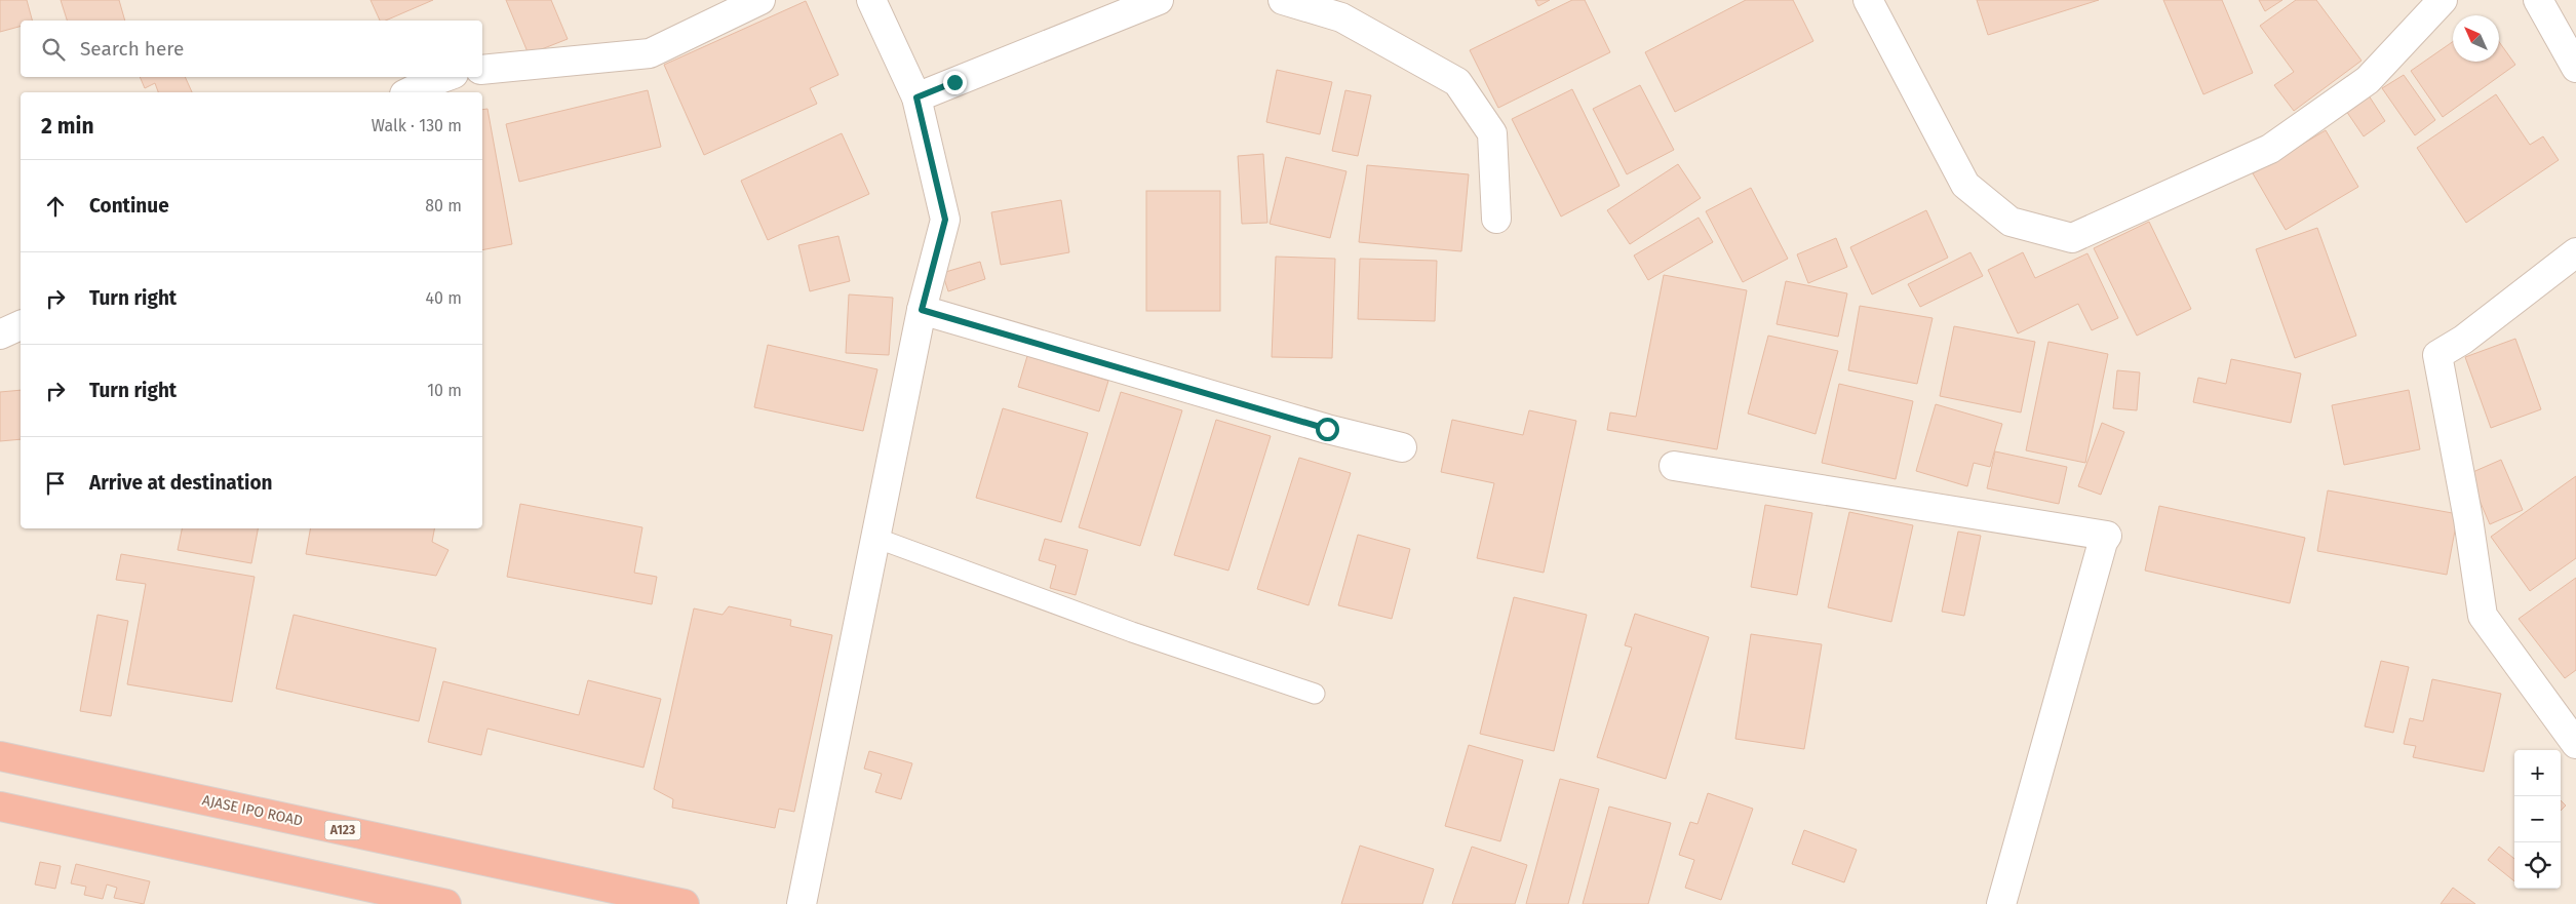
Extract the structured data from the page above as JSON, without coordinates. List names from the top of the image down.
{
  "streets": {
    "highway": ["AJASE IPO ROAD", "A123"]
  },
  "north": "top left",
  "page": {
    "search": "Search here",
    "heading": ["2 min", "Walk · 130 m"],
    "list": [
      ["Continue", "80 m"],
      ["Turn right", "40 m"],
      ["Turn right", "10 m"],
      "Arrive at destination"
    ],
    "map_buttons": ["+", "−"]
  }
}
